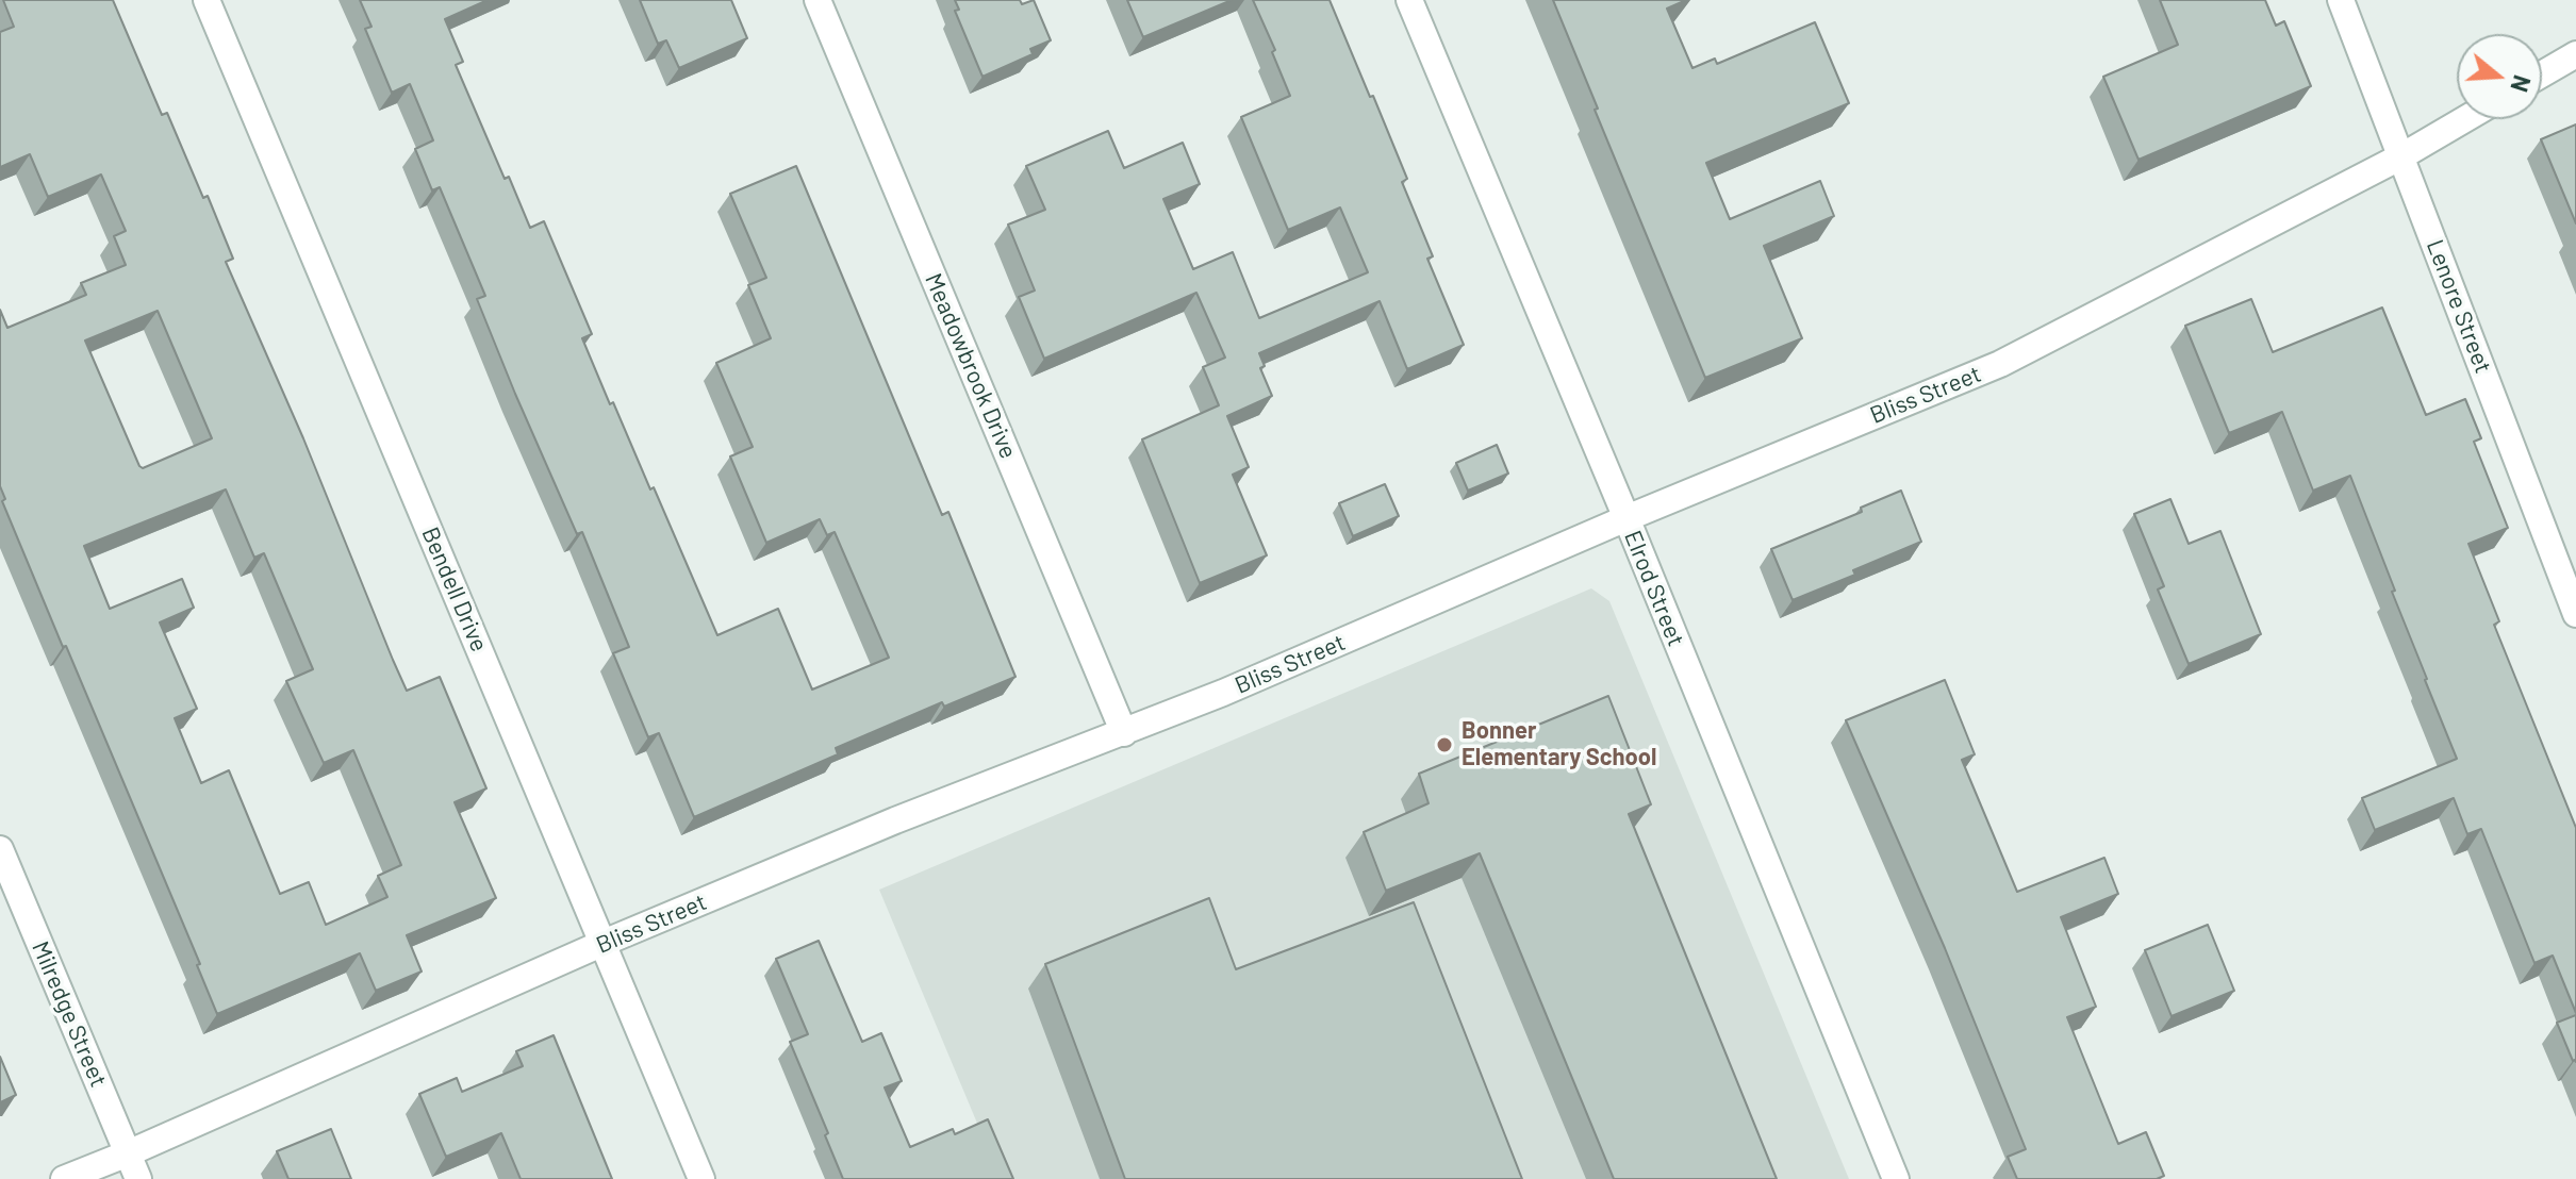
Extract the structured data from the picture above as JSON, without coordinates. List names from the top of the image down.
{
  "streets": {
    "street": [
      "Lenore Street",
      "Meadowbrook Drive",
      "Bliss Street",
      "Elrod Street",
      "Bendell Drive",
      "Milredge Street"
    ]
  },
  "crossings": [
    ["Lenore Street", "Bliss Street"],
    ["Meadowbrook Drive", "Bliss Street"],
    ["Bliss Street", "Elrod Street"],
    ["Bliss Street", "Bendell Drive"],
    ["Bliss Street", "Milredge Street"]
  ],
  "places": ["Bonner Elementary School"],
  "north": "right"
}
